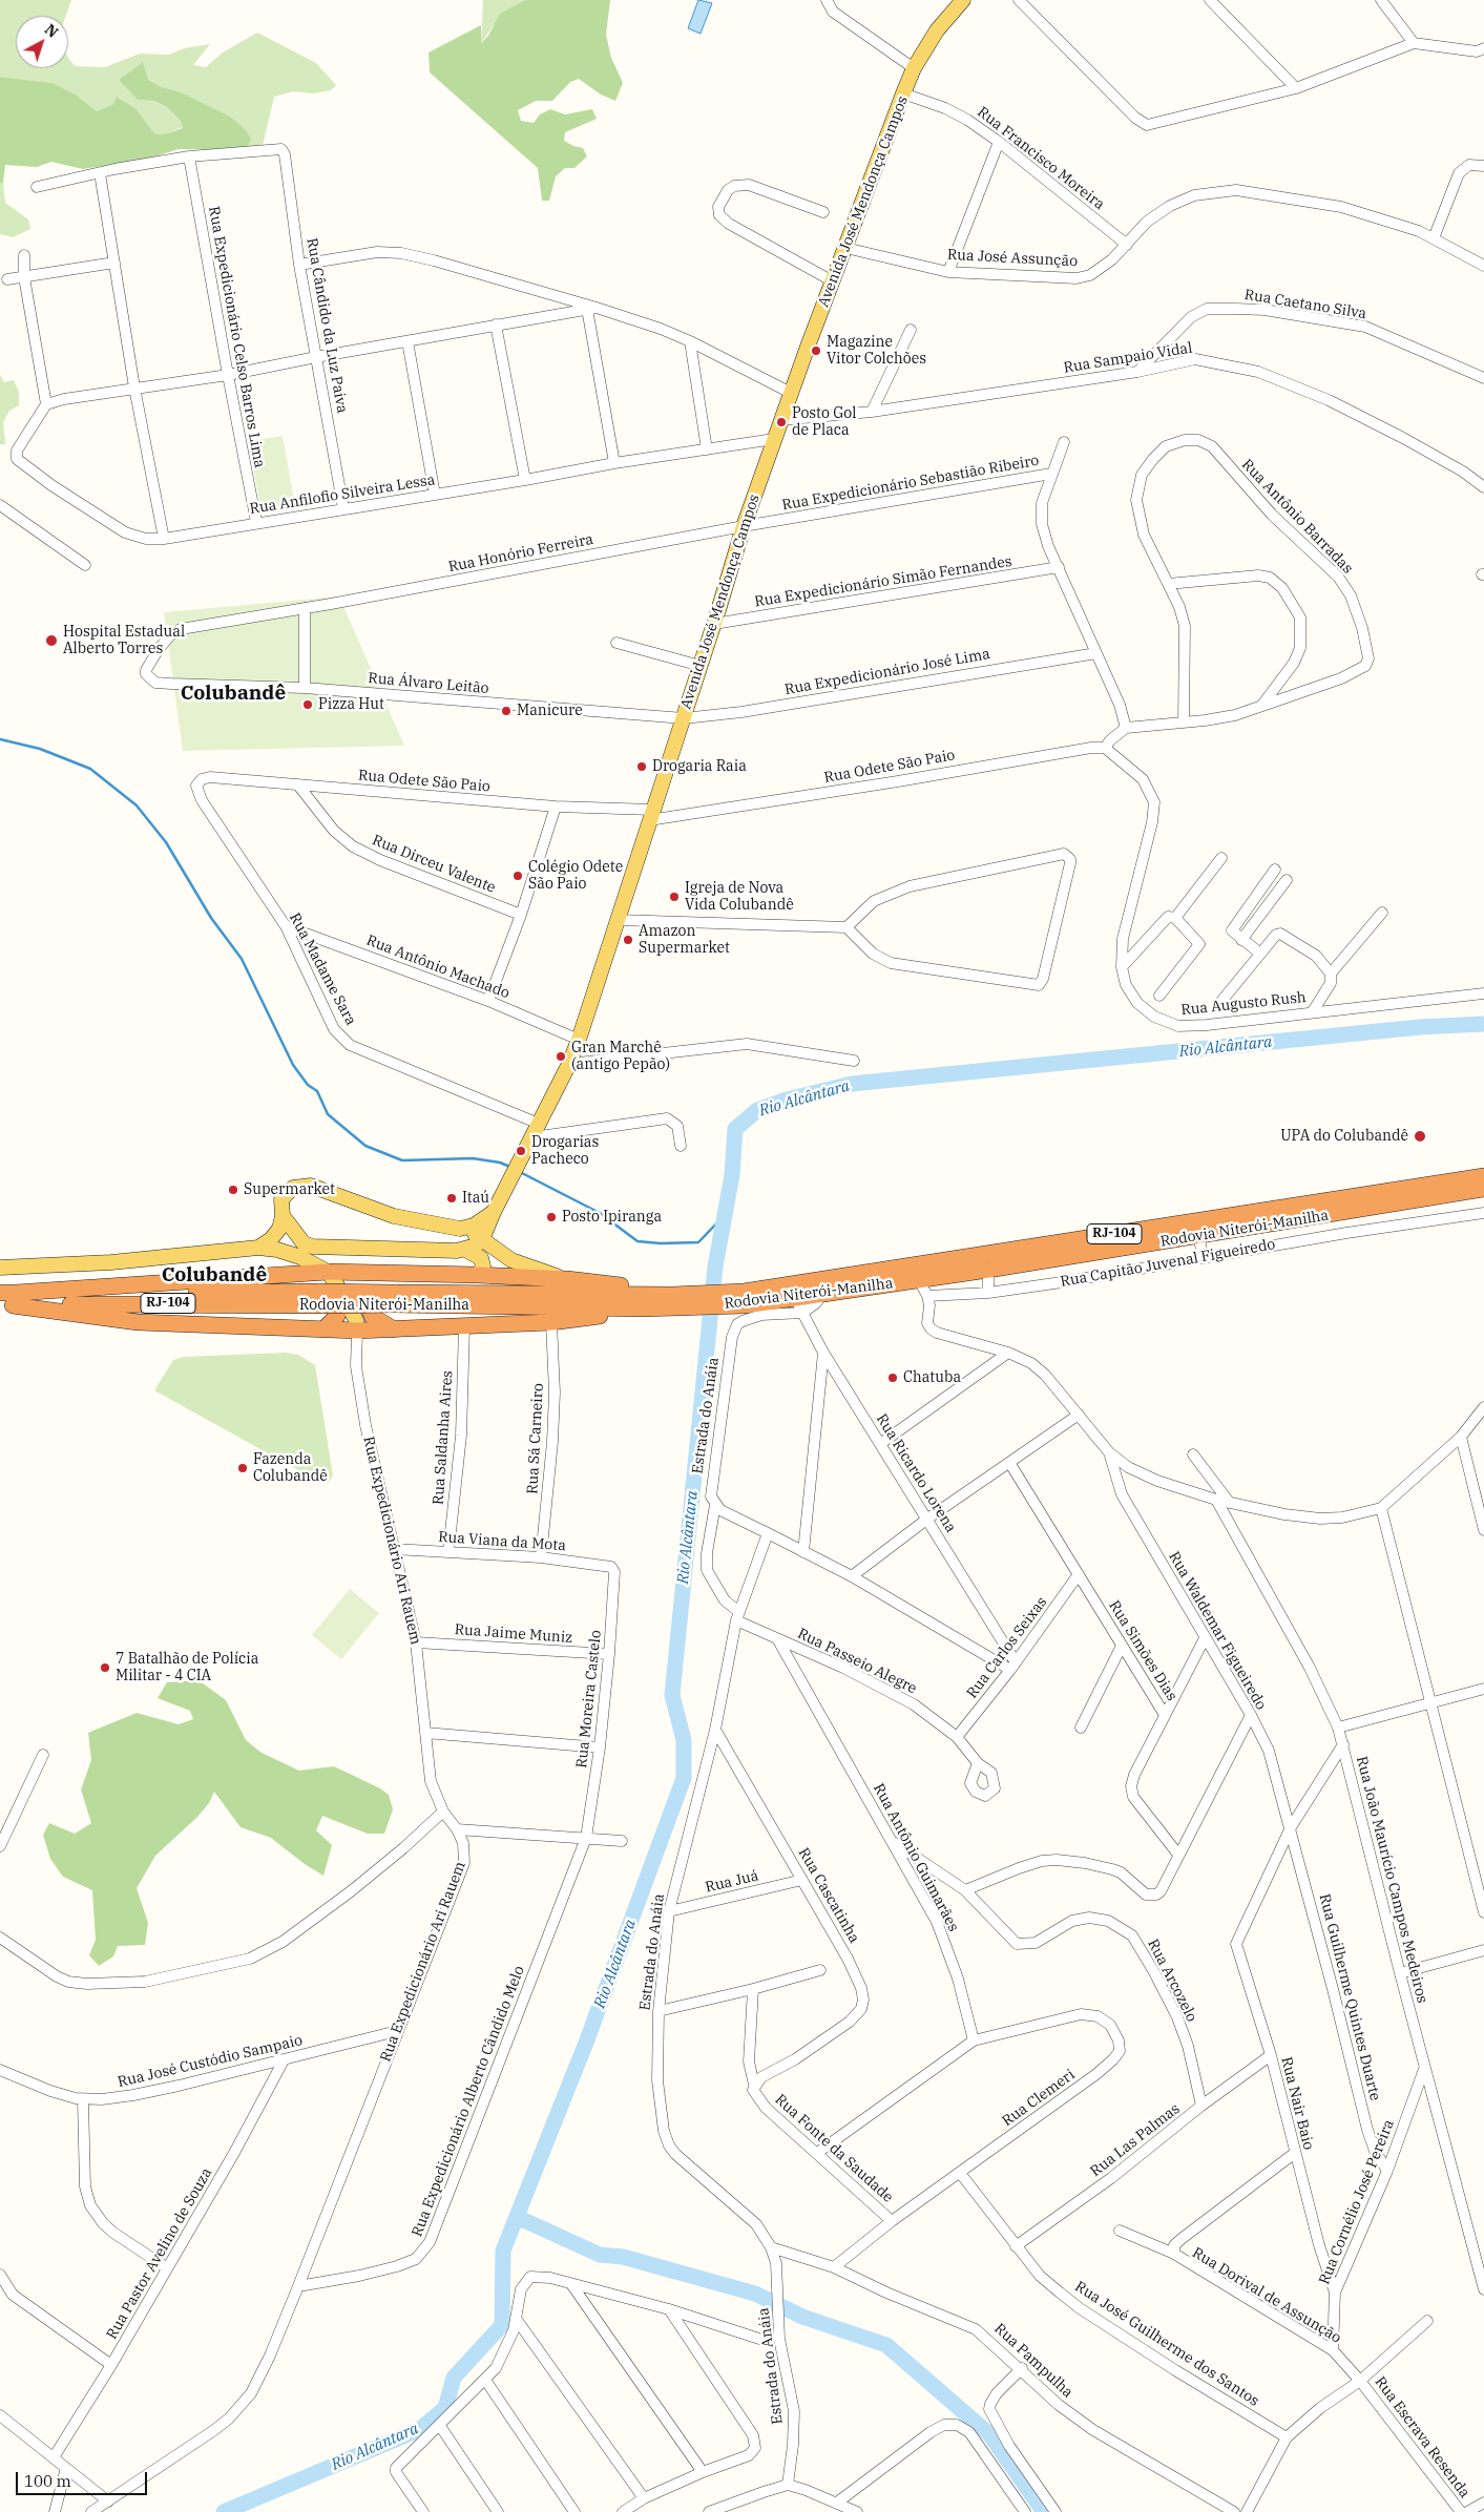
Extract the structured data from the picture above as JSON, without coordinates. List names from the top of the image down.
{
  "streets": {
    "highway": ["Rodovia Niterói-Manilha", "RJ-104"],
    "main road": ["Avenida José Mendonça Campos", "Rua Expedicionário Ari Rauem"],
    "street": [
      "Rua Francisco Moreira",
      "Rua José Assunção",
      "Rua Caetano Silva",
      "Rua Cândido da Luz Paiva",
      "Rua Expedicionário Celso Barros Lima",
      "Rua Sampaio Vidal",
      "Rua Expedicionário Sebastião Ribeiro",
      "Rua Anfilofio Silveira Lessa",
      "Rua Antônio Barradas",
      "Rua Honório Ferreira",
      "Rua Expedicionário Simão Fernandes",
      "Rua Expedicionário José Lima",
      "Rua Álvaro Leitão",
      "Rua Odete São Paio",
      "Rua Dirceu Valente",
      "Rua Antônio Machado",
      "Rua Madame Sara",
      "Rua Augusto Rush",
      "Rua Capitão Juvenal Figueiredo",
      "Estrada do Anáia",
      "Rua Saldanha Aires",
      "Rua Sá Carneiro",
      "Rua Ricardo Lorena",
      "Rua Viana da Mota",
      "Rua Waldemar Figueiredo",
      "Rua Jaime Muniz",
      "Rua Carlos Seixas",
      "Rua Simões Dias",
      "Rua Passeio Alegre",
      "Rua Moreira Castelo",
      "Rua Antônio Guimarães",
      "Rua João Maurício Campos Medeiros",
      "Rua Juá",
      "Rua Cascatinha",
      "Rua Arcozelo",
      "Rua Guilherme Quintes Duarte",
      "Rua José Custódio Sampaio",
      "Rua Clemeri",
      "Rua Expedicionário Alberto Cândido Melo",
      "Rua Nair Baio",
      "Rua Las Palmas",
      "Rua Fonte da Saudade",
      "Rua Cornélio José Pereira",
      "Rua Pastor Avelino de Souza",
      "Rua Dorival de Assunção",
      "Rua José Guilherme dos Santos",
      "Rua Pampulha",
      "Rua Escrava Resenda"
    ]
  },
  "crossings": [
    ["Rua Francisco Moreira", "Avenida José Mendonça Campos"],
    ["Rua Francisco Moreira", "Rua José Assunção"],
    ["Avenida José Mendonça Campos", "Rua José Assunção"],
    ["Avenida José Mendonça Campos", "Rua Sampaio Vidal"],
    ["Avenida José Mendonça Campos", "Rua Expedicionário Sebastião Ribeiro"],
    ["Avenida José Mendonça Campos", "Rua Anfilofio Silveira Lessa"],
    ["Avenida José Mendonça Campos", "Rua Honório Ferreira"],
    ["Avenida José Mendonça Campos", "Rua Expedicionário Simão Fernandes"],
    ["Avenida José Mendonça Campos", "Rua Expedicionário José Lima"],
    ["Avenida José Mendonça Campos", "Rua Álvaro Leitão"],
    ["Avenida José Mendonça Campos", "Rua Odete São Paio"],
    ["Avenida José Mendonça Campos", "Rua Antônio Machado"],
    ["Avenida José Mendonça Campos", "Rua Madame Sara"],
    ["Rua Caetano Silva", "Rua Sampaio Vidal"],
    ["Rua Cândido da Luz Paiva", "Rua Expedicionário Celso Barros Lima"],
    ["Rua Cândido da Luz Paiva", "Rua Anfilofio Silveira Lessa"],
    ["Rua Expedicionário Celso Barros Lima", "Rua Anfilofio Silveira Lessa"],
    ["Rua Expedicionário Sebastião Ribeiro", "Rua Honório Ferreira"],
    ["Rua Honório Ferreira", "Rua Álvaro Leitão"],
    ["Rua Expedicionário José Lima", "Rua Álvaro Leitão"],
    ["Rua Odete São Paio", "Rua Dirceu Valente"],
    ["Rua Odete São Paio", "Rua Madame Sara"],
    ["Rua Odete São Paio", "Rua Augusto Rush"],
    ["Rua Antônio Machado", "Rua Madame Sara"],
    ["Rodovia Niterói-Manilha", "Estrada do Anáia"],
    ["Rodovia Niterói-Manilha", "Rua Ricardo Lorena"],
    ["Estrada do Anáia", "Rua Ricardo Lorena"],
    ["Estrada do Anáia", "Rua Passeio Alegre"],
    ["Estrada do Anáia", "Rua Juá"],
    ["Estrada do Anáia", "Rua Cascatinha"],
    ["Estrada do Anáia", "Rua Pampulha"],
    ["Rua Saldanha Aires", "Rua Viana da Mota"],
    ["Rua Sá Carneiro", "Rua Viana da Mota"],
    ["Rua Ricardo Lorena", "Rua Carlos Seixas"],
    ["Rua Expedicionário Ari Rauem", "Rua Viana da Mota"],
    ["Rua Expedicionário Ari Rauem", "Rua Jaime Muniz"],
    ["Rua Expedicionário Ari Rauem", "Rua José Custódio Sampaio"],
    ["Rua Expedicionário Ari Rauem", "Rua Expedicionário Alberto Cândido Melo"],
    ["Rua Viana da Mota", "Rua Moreira Castelo"],
    ["Rua Waldemar Figueiredo", "Rua Guilherme Quintes Duarte"],
    ["Rua Waldemar Figueiredo", "Rua Nair Baio"],
    ["Rua Jaime Muniz", "Rua Moreira Castelo"],
    ["Rua Carlos Seixas", "Rua Simões Dias"],
    ["Rua Carlos Seixas", "Rua Passeio Alegre"],
    ["Rua Passeio Alegre", "Rua Antônio Guimarães"],
    ["Rua Moreira Castelo", "Rua Expedicionário Alberto Cândido Melo"],
    ["Rua Antônio Guimarães", "Rua Arcozelo"],
    ["Rua Antônio Guimarães", "Rua Clemeri"],
    ["Rua João Maurício Campos Medeiros", "Rua Nair Baio"],
    ["Rua João Maurício Campos Medeiros", "Rua Cornélio José Pereira"],
    ["Rua Juá", "Rua Cascatinha"],
    ["Rua Cascatinha", "Rua Fonte da Saudade"],
    ["Rua Arcozelo", "Rua Las Palmas"],
    ["Rua Guilherme Quintes Duarte", "Rua Nair Baio"],
    ["Rua Guilherme Quintes Duarte", "Rua Cornélio José Pereira"],
    ["Rua José Custódio Sampaio", "Rua Pastor Avelino de Souza"],
    ["Rua Clemeri", "Rua Fonte da Saudade"],
    ["Rua Clemeri", "Rua José Guilherme dos Santos"],
    ["Rua Clemeri", "Rua Pampulha"],
    ["Rua Nair Baio", "Rua Las Palmas"],
    ["Rua Nair Baio", "Rua Cornélio José Pereira"],
    ["Rua Las Palmas", "Rua José Guilherme dos Santos"],
    ["Rua Cornélio José Pereira", "Rua Dorival de Assunção"],
    ["Rua Dorival de Assunção", "Rua Escrava Resenda"]
  ],
  "districts": ["Colubandê", "Colubandê"],
  "water": ["Rio Alcântara"],
  "places": [
    "Magazine Vitor Colchões",
    "Posto Gol de Placa",
    "Hospital Estadual Alberto Torres",
    "Pizza Hut",
    "Manicure",
    "Drogaria Raia",
    "Colégio Odete São Paio",
    "Igreja de Nova Vida Colubandê",
    "Amazon Supermarket",
    "Gran Marchê (antigo Pepão)",
    "UPA do Colubandê",
    "Drogarias Pacheco",
    "Supermarket",
    "Itaú",
    "Posto Ipiranga",
    "Chatuba",
    "Fazenda Colubandê",
    "7 Batalhão de Polícia Militar - 4 CIA"
  ],
  "scale_bar": "100 m",
  "north": "top right"
}
